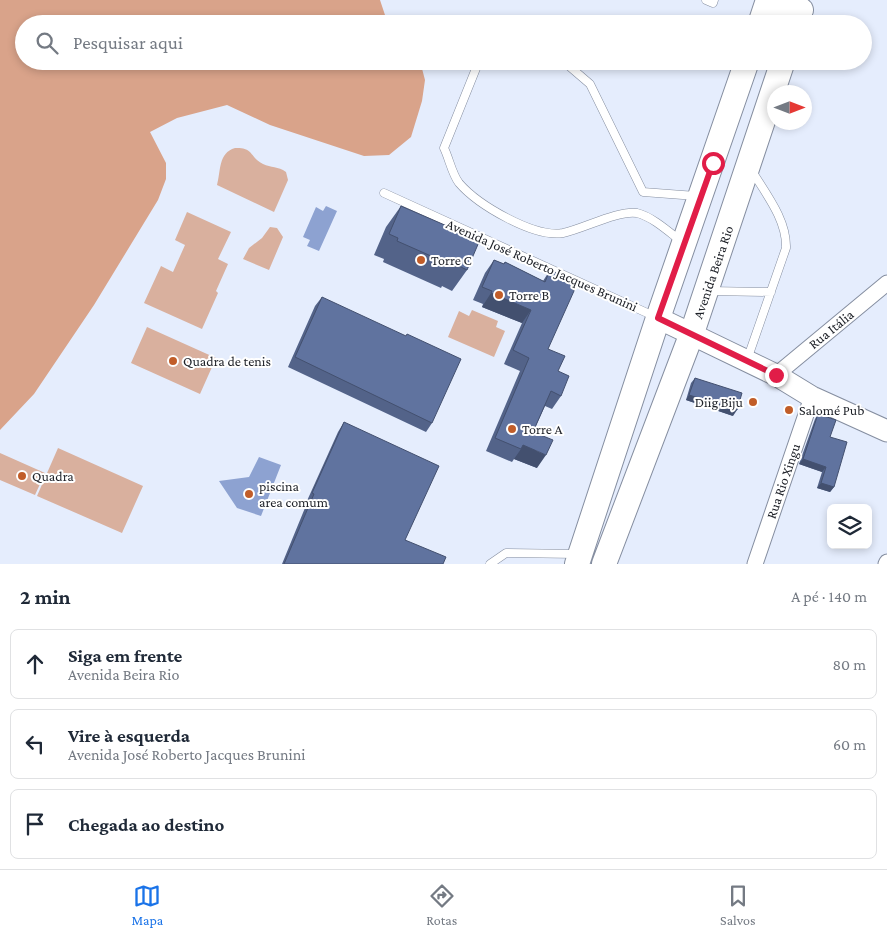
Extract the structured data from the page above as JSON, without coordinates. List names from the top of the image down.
{
  "streets": {
    "main road": ["Avenida José Roberto Jacques Brunini", "Avenida Beira Rio"],
    "street": ["Rua Itália", "Rua Rio Xingu"]
  },
  "crossings": [
    ["Avenida José Roberto Jacques Brunini", "Avenida Beira Rio"],
    ["Avenida José Roberto Jacques Brunini", "Rua Itália"],
    ["Avenida José Roberto Jacques Brunini", "Rua Rio Xingu"]
  ],
  "places": [
    "Torre C",
    "Torre B",
    "Quadra de tenis",
    "Diig Biju",
    "Salomé Pub",
    "Torre A",
    "Quadra",
    "piscina area comum"
  ],
  "north": "right",
  "page": {
    "search": "Pesquisar aqui",
    "heading": ["2 min", "A pé · 140 m"],
    "list": [
      ["Siga em frente", "Avenida Beira Rio", "80 m"],
      ["Vire à esquerda", "Avenida José Roberto Jacques Brunini", "60 m"],
      "Chegada ao destino"
    ],
    "nav": ["Mapa", "Rotas", "Salvos"]
  }
}
